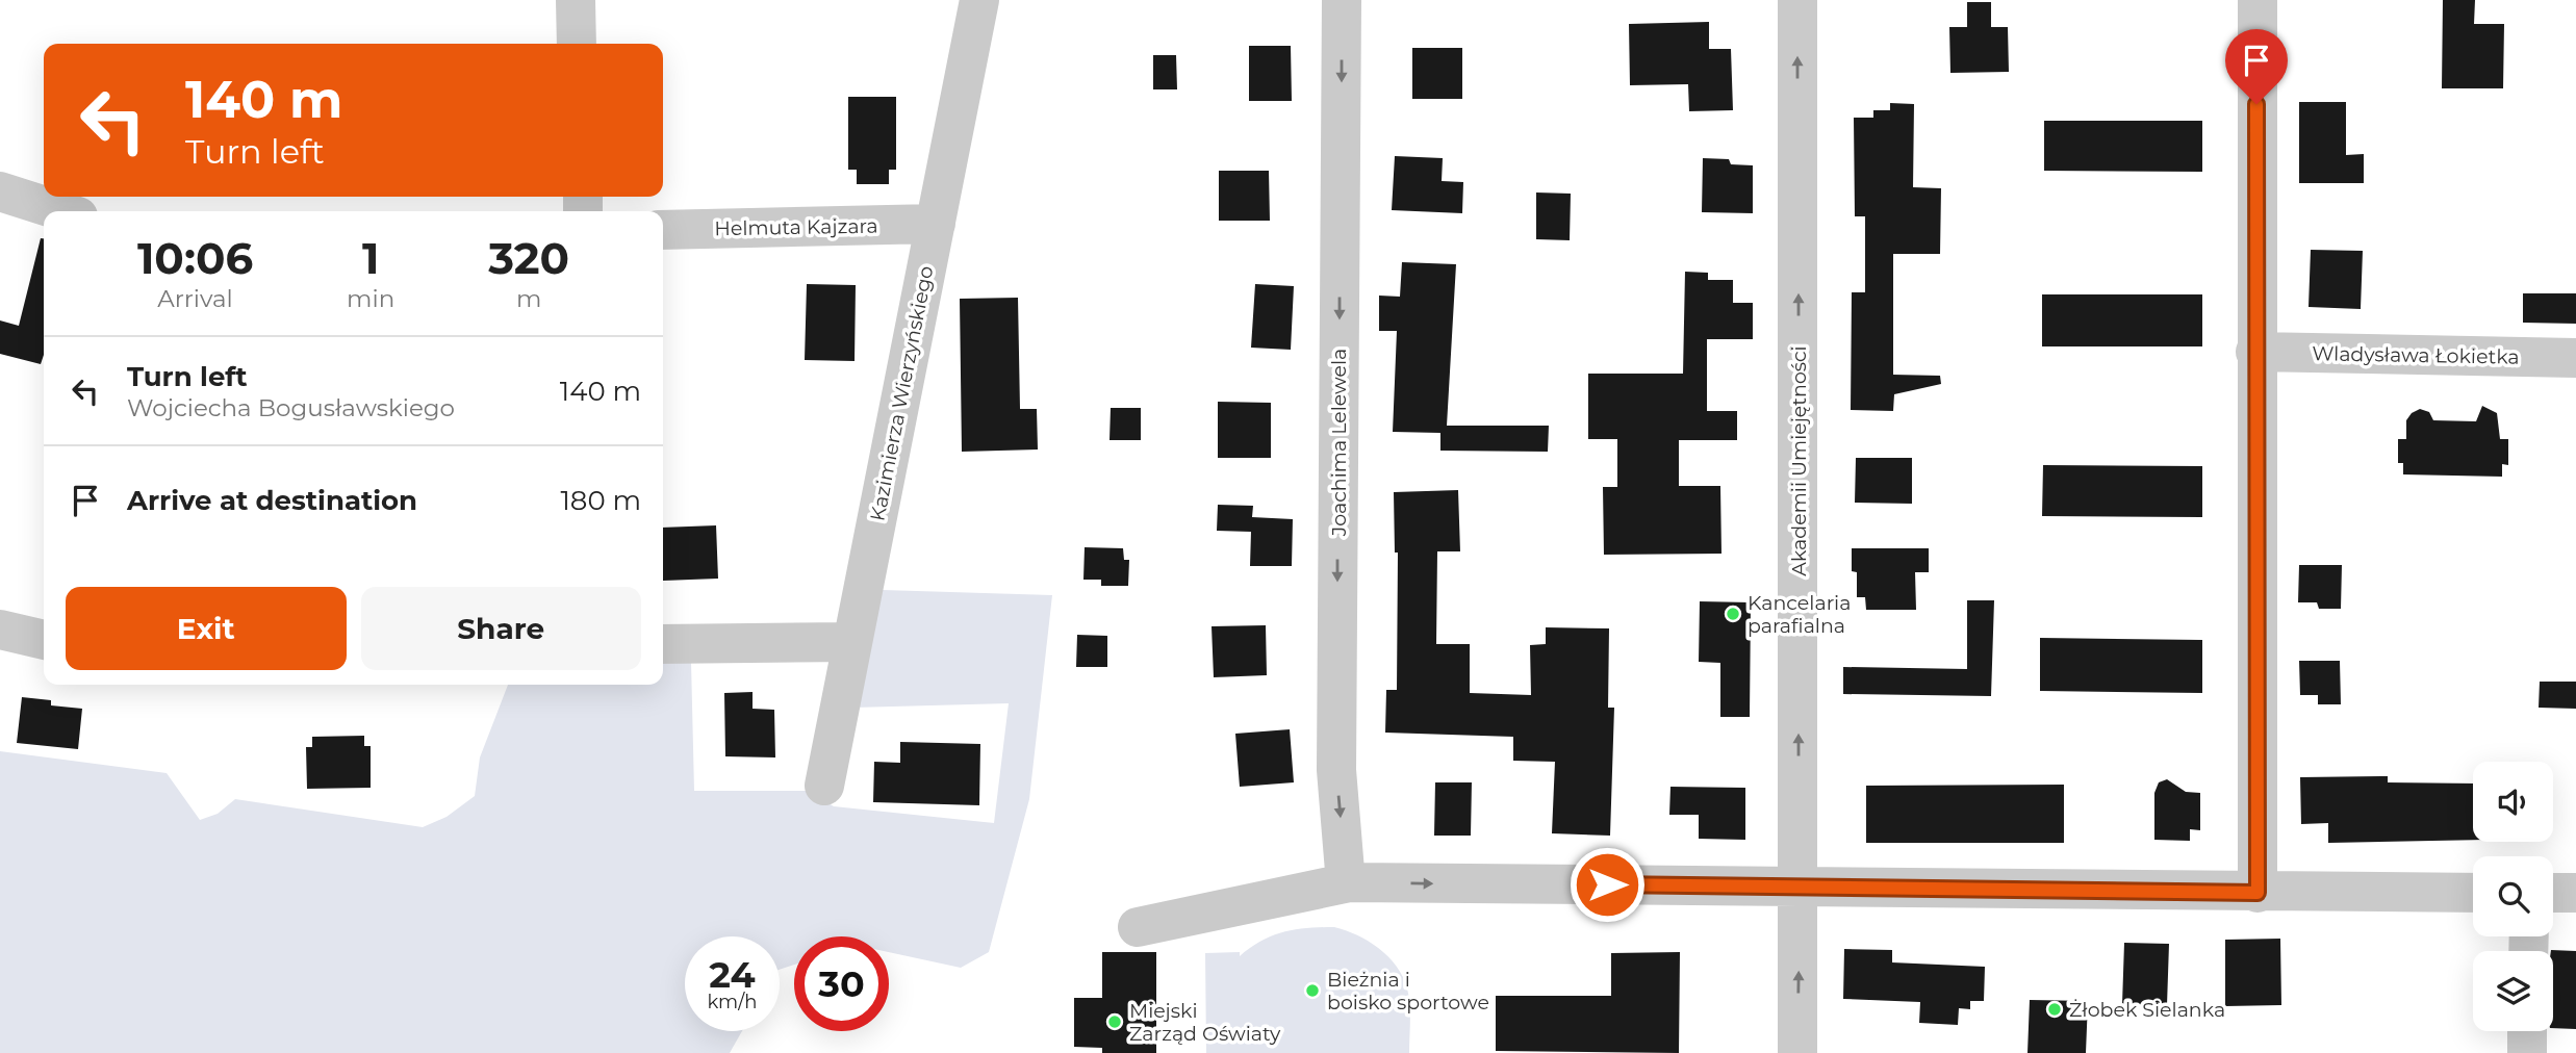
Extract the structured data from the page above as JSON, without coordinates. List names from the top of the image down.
{
  "streets": {
    "street": [
      "Helmuta Kajzara",
      "Wladysława Łokietka",
      "Kazimierza Wierzyńskiego",
      "Joachima Lelewela",
      "Akademii Umiejętności"
    ]
  },
  "crossings": [
    ["Helmuta Kajzara", "Kazimierza Wierzyńskiego"]
  ],
  "one_way": ["Joachima Lelewela", "Akademii Umiejętności"],
  "places": [
    "Kancelaria parafialna",
    "Bieżnia i boisko sportowe",
    "Żłobek Sielanka",
    "Miejski Zarząd Oświaty"
  ],
  "page": {
    "turn": ["140 m", "Turn left"],
    "eta": [
      "10:06",
      "Arrival",
      "1",
      "min",
      "320",
      "m"
    ],
    "list": [
      {
        "name": "Turn left",
        "note": "Wojciecha Bogusławskiego",
        "value": "140 m"
      },
      {
        "name": "Arrive at destination",
        "value": "180 m"
      }
    ],
    "buttons": ["Exit", "Share"],
    "speed": "24 km/h",
    "limit": "30"
  }
}
